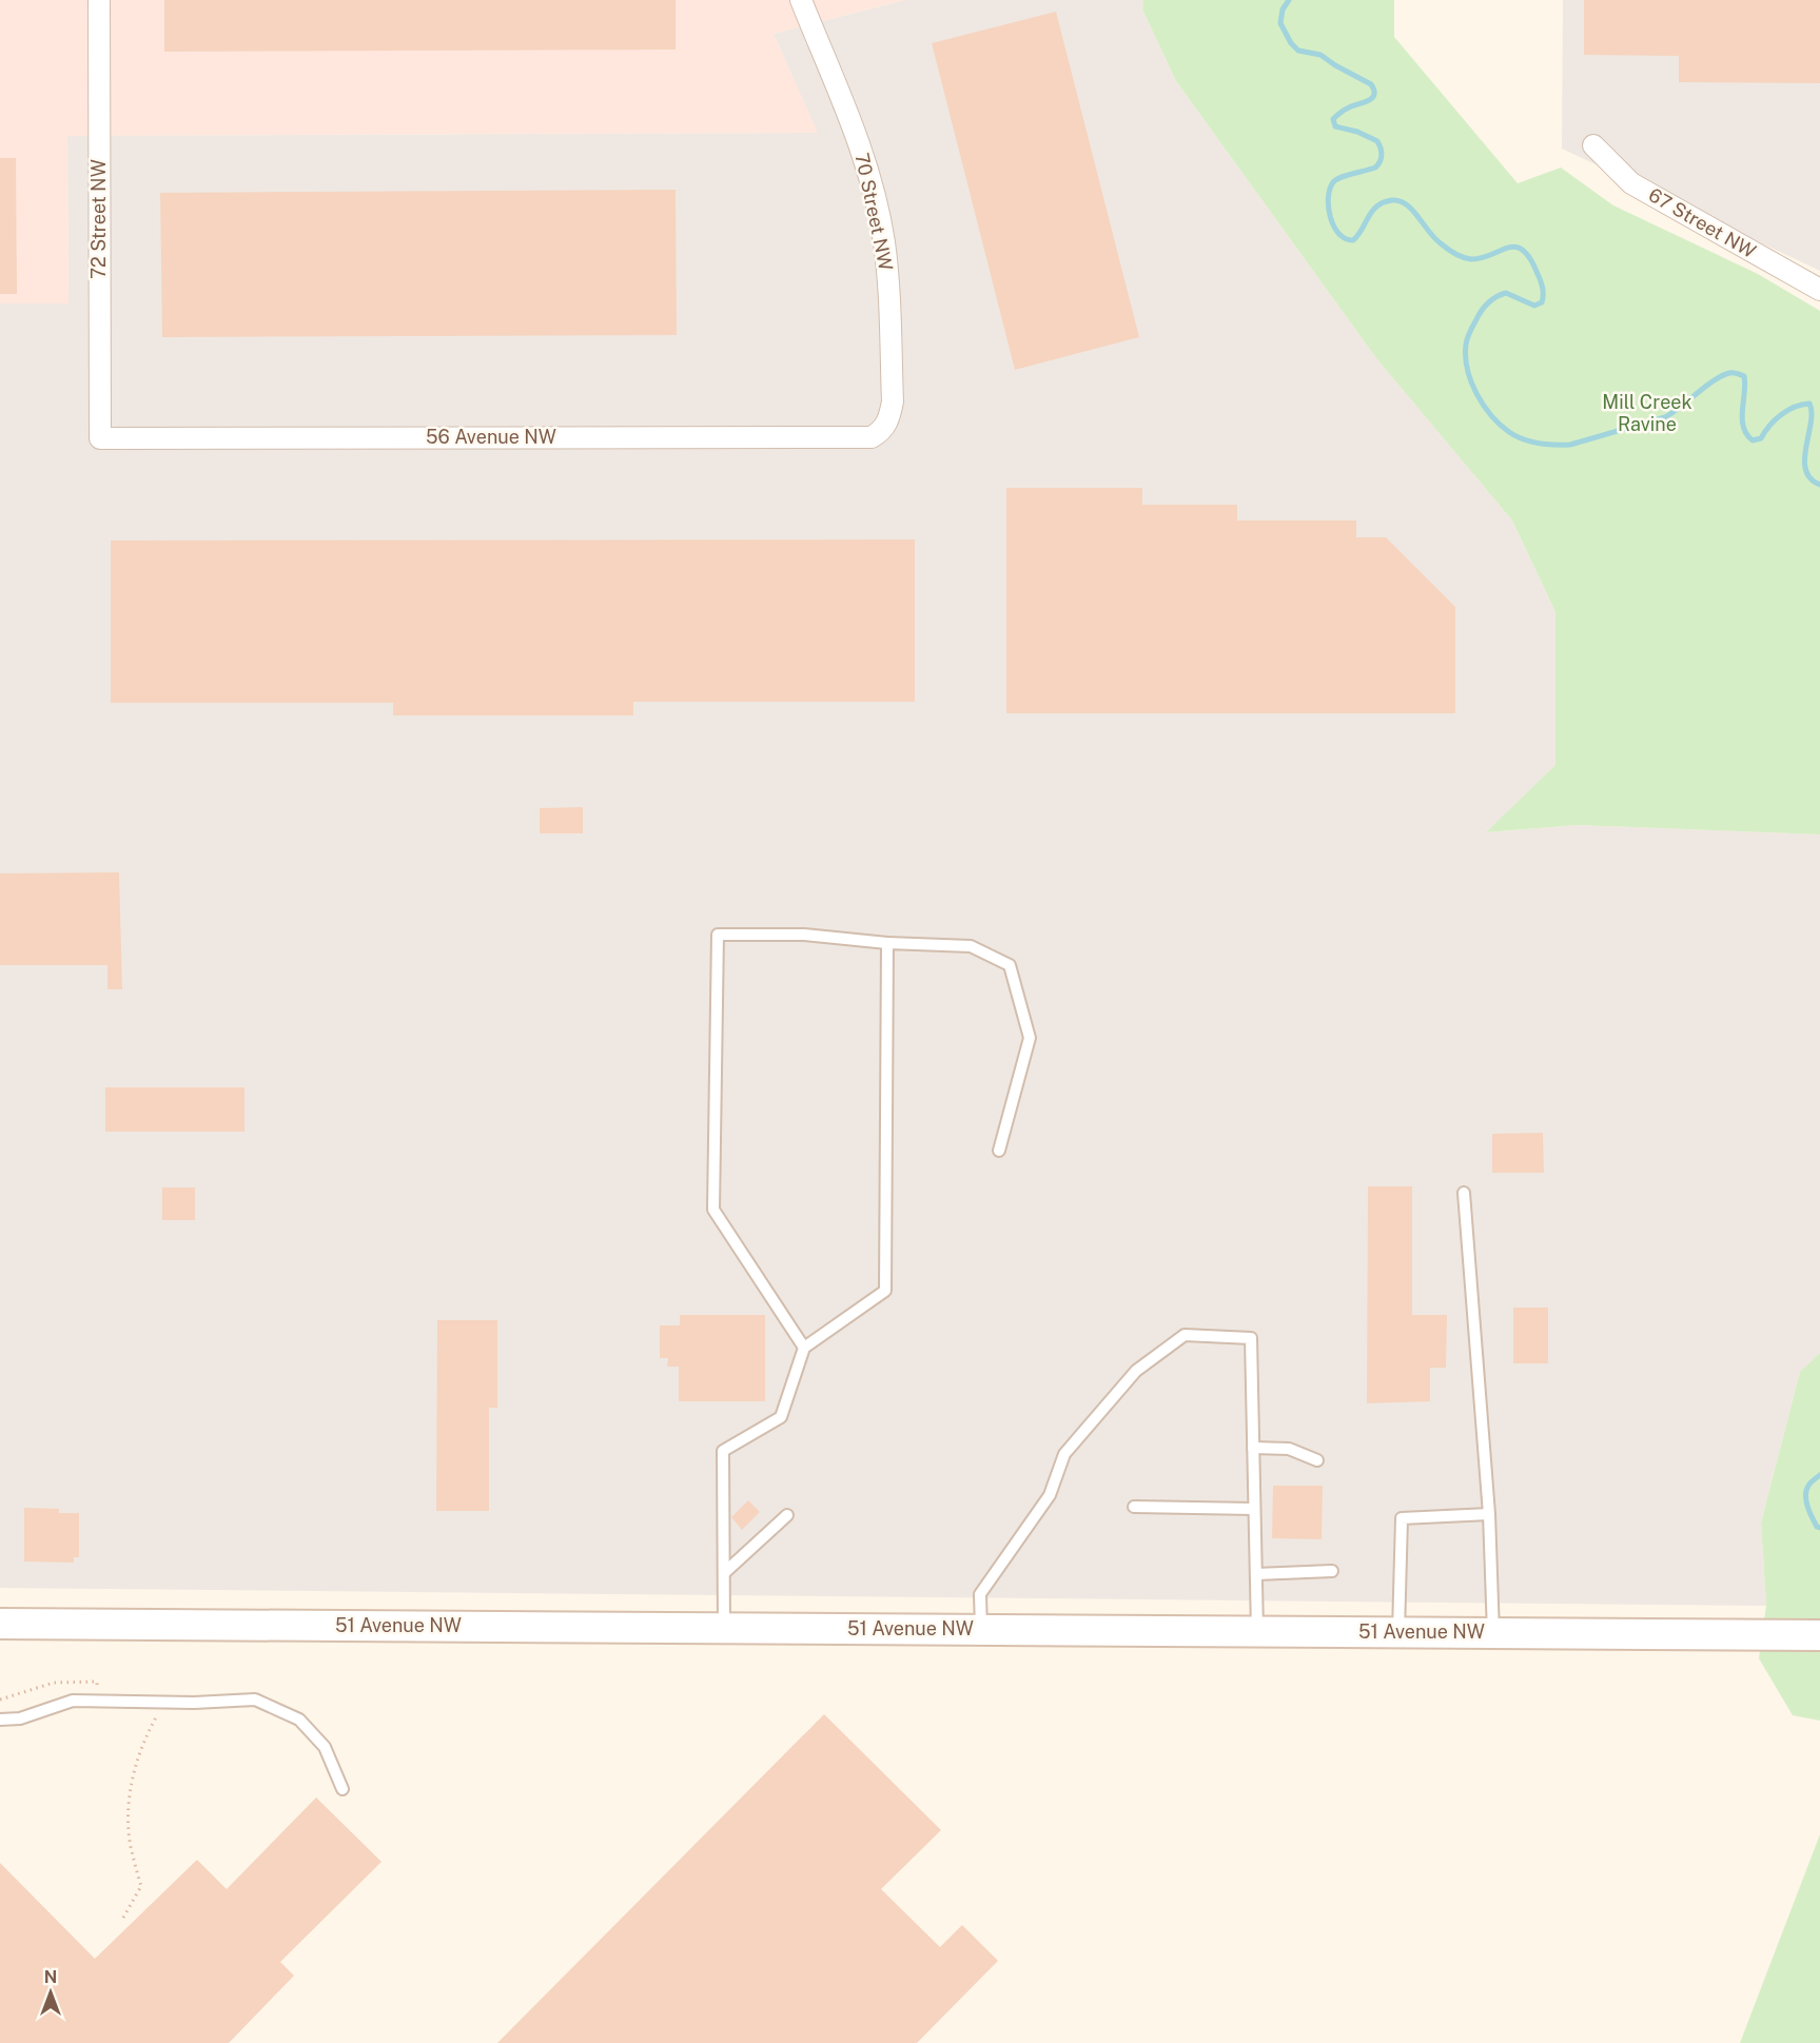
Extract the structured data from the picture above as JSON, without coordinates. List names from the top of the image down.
{
  "streets": {
    "street": [
      "70 Street NW",
      "72 Street NW",
      "67 Street NW",
      "56 Avenue NW",
      "51 Avenue NW"
    ]
  },
  "crossings": [
    ["70 Street NW", "56 Avenue NW"],
    ["72 Street NW", "56 Avenue NW"]
  ],
  "parks": ["Mill Creek Ravine"],
  "north": "top"
}
